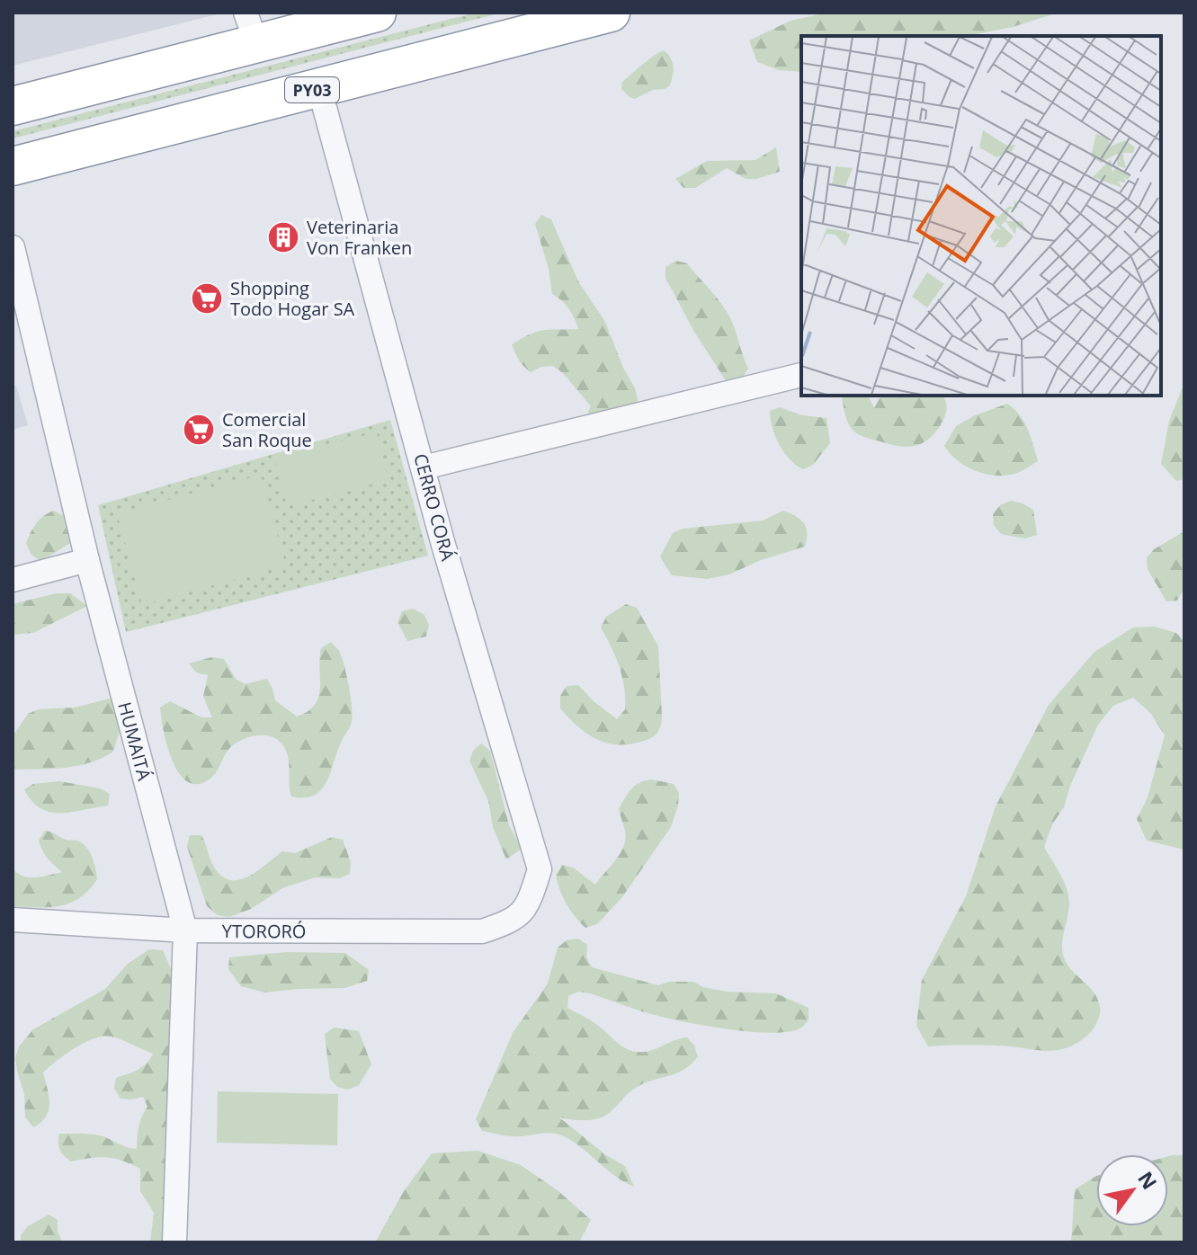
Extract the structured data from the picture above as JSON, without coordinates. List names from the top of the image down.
{
  "streets": {
    "highway": ["PY03"],
    "street": ["CERRO CORÁ", "HUMAITÁ", "YTORORÓ"]
  },
  "crossings": [
    ["PY03", "CERRO CORÁ"],
    ["CERRO CORÁ", "YTORORÓ"],
    ["HUMAITÁ", "YTORORÓ"]
  ],
  "places": {
    "building": ["Veterinaria Von Franken"],
    "supermarket": ["Shopping Todo Hogar SA", "Comercial San Roque"]
  },
  "north": "top right"
}
